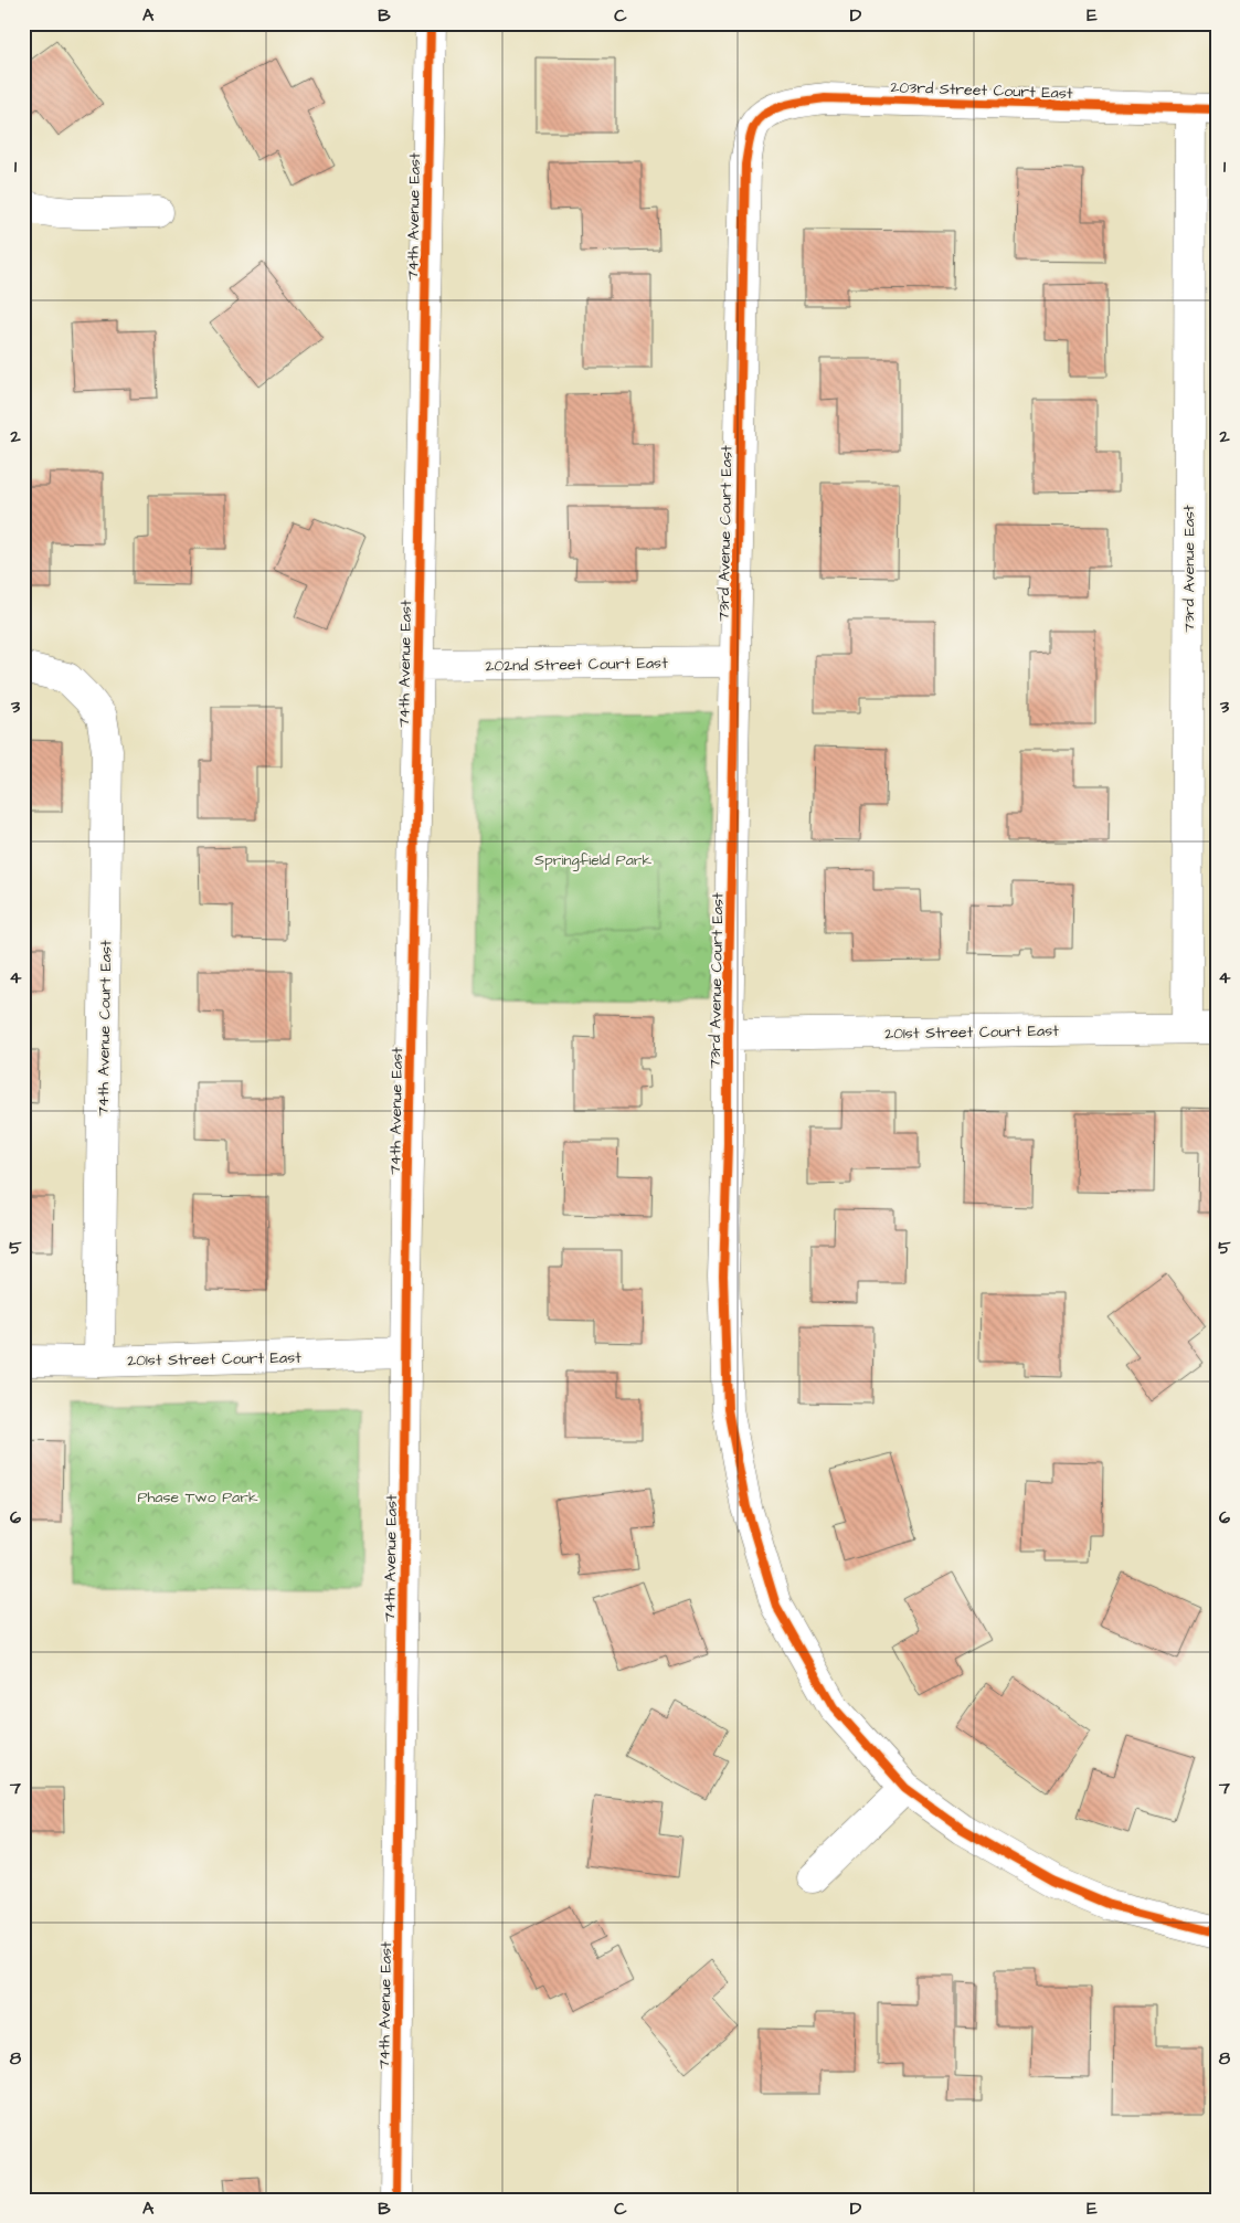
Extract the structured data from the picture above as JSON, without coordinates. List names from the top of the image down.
{
  "streets": {
    "street": [
      "203rd Street Court East",
      "74th Avenue East",
      "73rd Avenue Court East",
      "73rd Avenue East",
      "202nd Street Court East",
      "74th Avenue Court East",
      "201st Street Court East"
    ]
  },
  "crossings": [
    ["203rd Street Court East", "73rd Avenue Court East"],
    ["203rd Street Court East", "73rd Avenue East"],
    ["74th Avenue East", "202nd Street Court East"],
    ["74th Avenue East", "201st Street Court East"],
    ["73rd Avenue Court East", "202nd Street Court East"],
    ["73rd Avenue Court East", "201st Street Court East"],
    ["73rd Avenue East", "201st Street Court East"],
    ["74th Avenue Court East", "201st Street Court East"]
  ],
  "parks": ["Springfield Park", "Phase Two Park"],
  "grid": {
    "columns": [
      "A",
      "B",
      "C",
      "D",
      "E"
    ],
    "rows": [
      "1",
      "2",
      "3",
      "4",
      "5",
      "6",
      "7",
      "8"
    ]
  }
}
